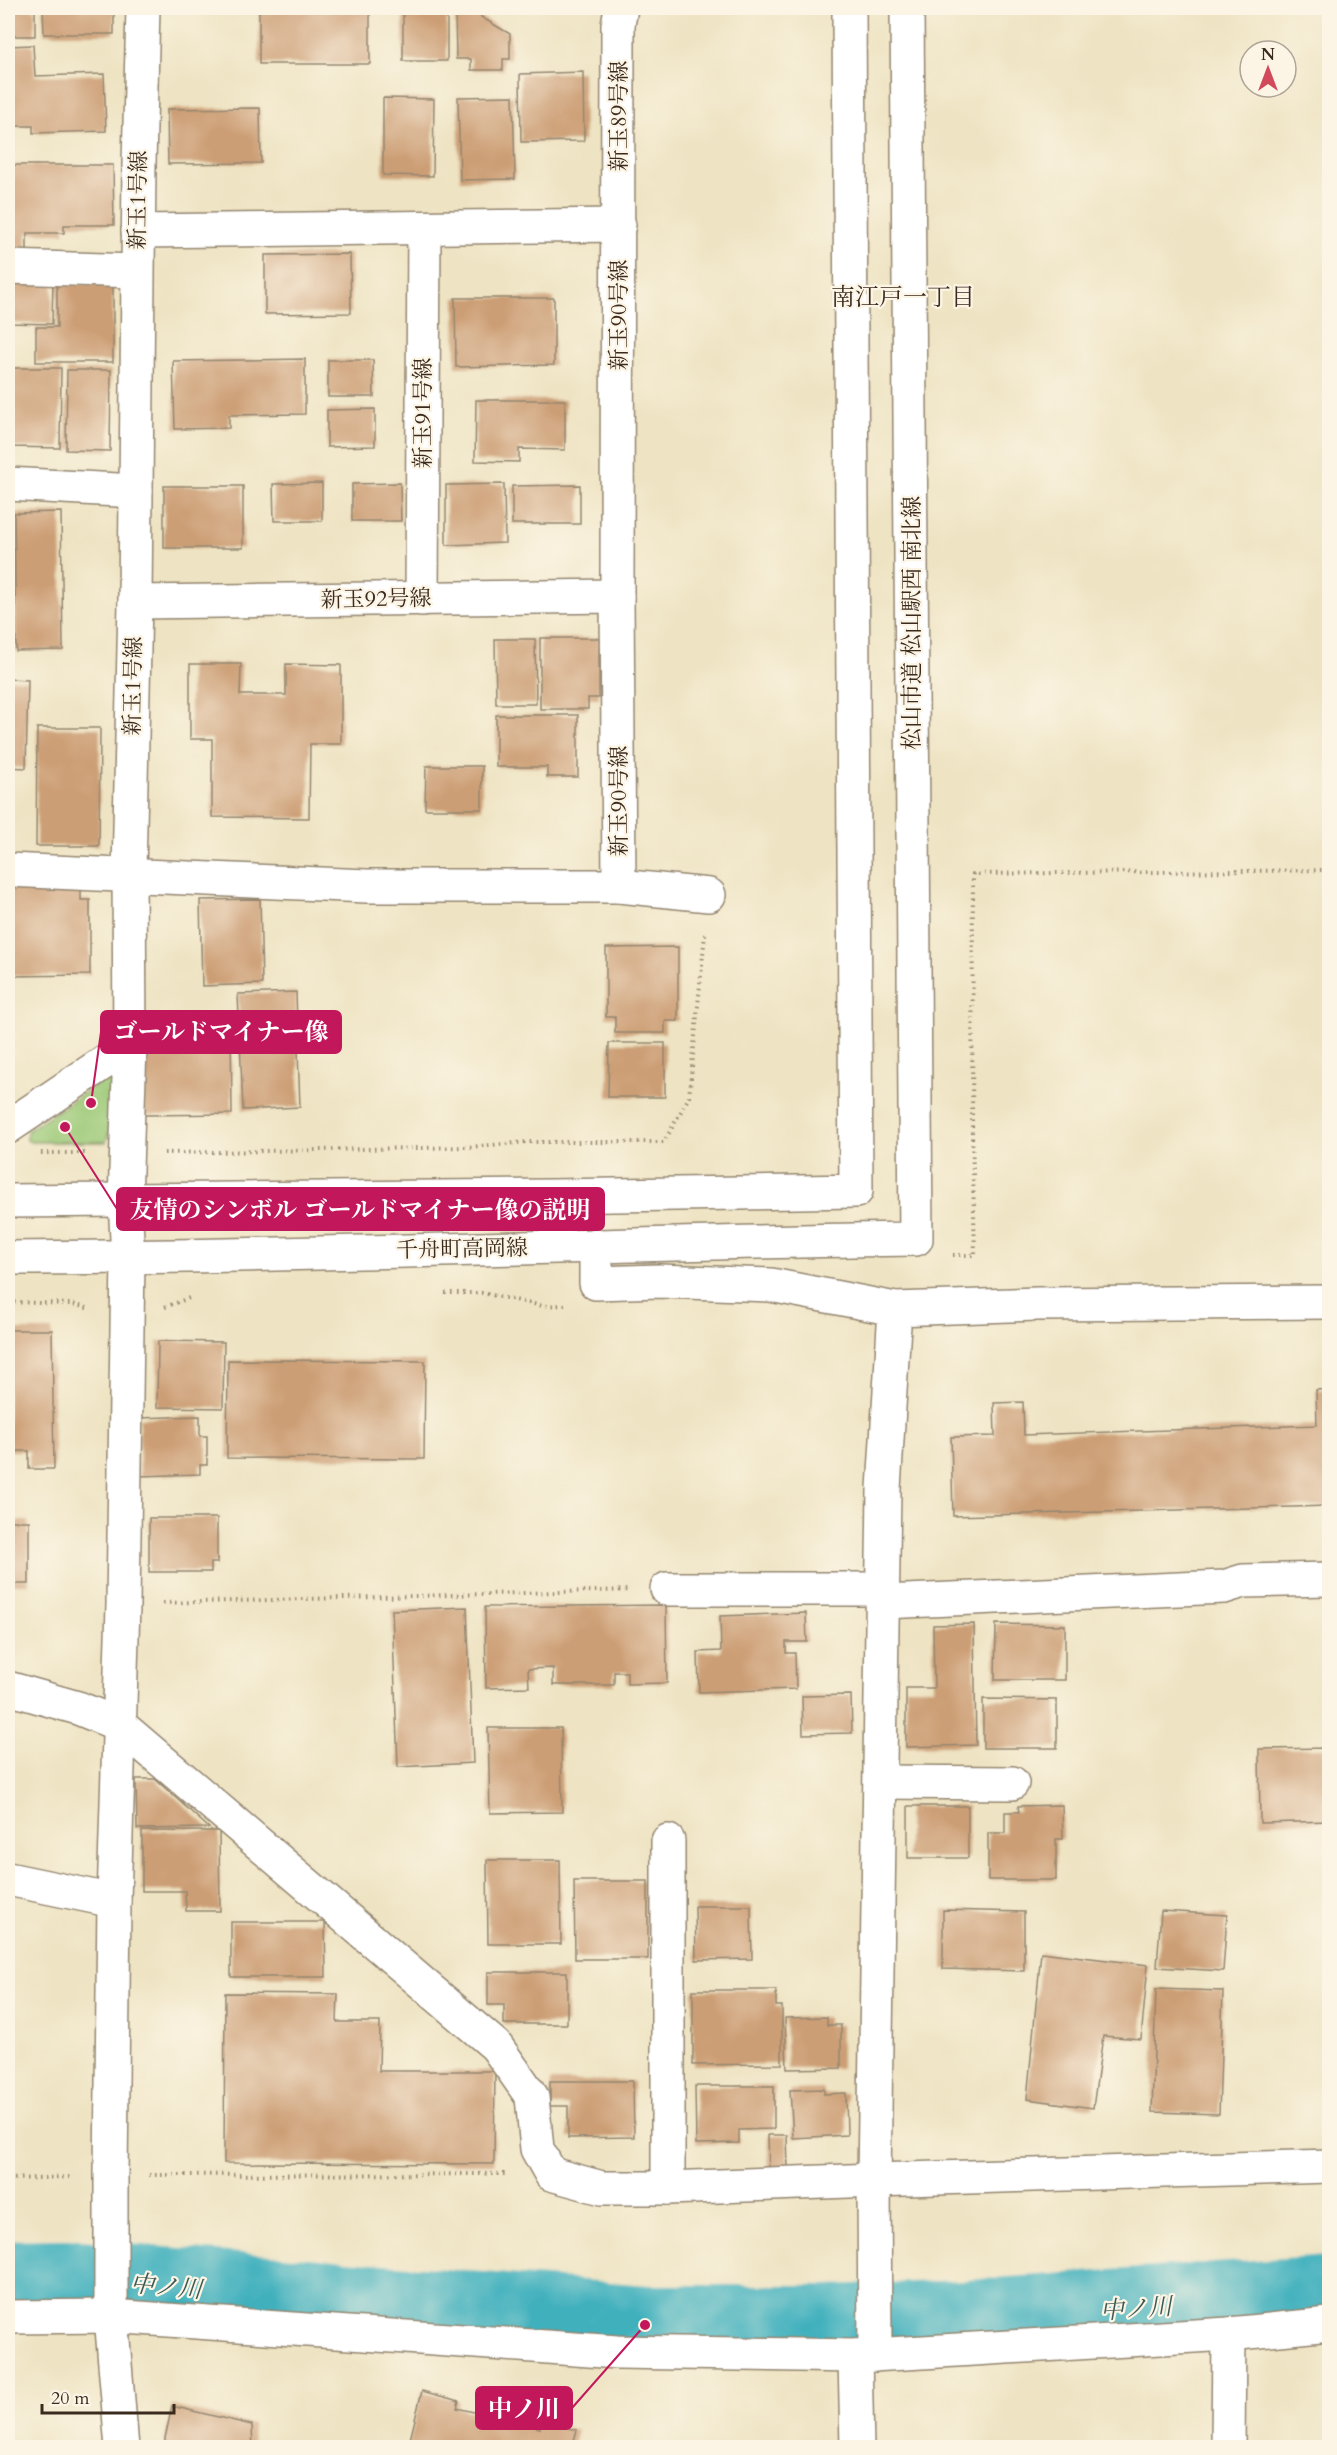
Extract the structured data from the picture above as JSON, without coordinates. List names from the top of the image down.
{
  "streets": {
    "street": [
      "新玉89号線",
      "新玉1号線",
      "新玉90号線",
      "新玉91号線",
      "新玉92号線",
      "松山市道 松山駅西 南北線",
      "千舟町高岡線"
    ]
  },
  "crossings": [
    ["新玉89号線", "新玉90号線"],
    ["新玉1号線", "新玉92号線"],
    ["新玉1号線", "千舟町高岡線"],
    ["新玉90号線", "新玉92号線"],
    ["新玉91号線", "新玉92号線"],
    ["松山市道 松山駅西 南北線", "千舟町高岡線"]
  ],
  "districts": ["南江戸一丁目"],
  "water": ["中ノ川"],
  "places": ["ゴールドマイナー像", "友情のシンボル ゴールドマイナー像の説明", "中ノ川"],
  "scale_bar": "20 m",
  "north": "top"
}
